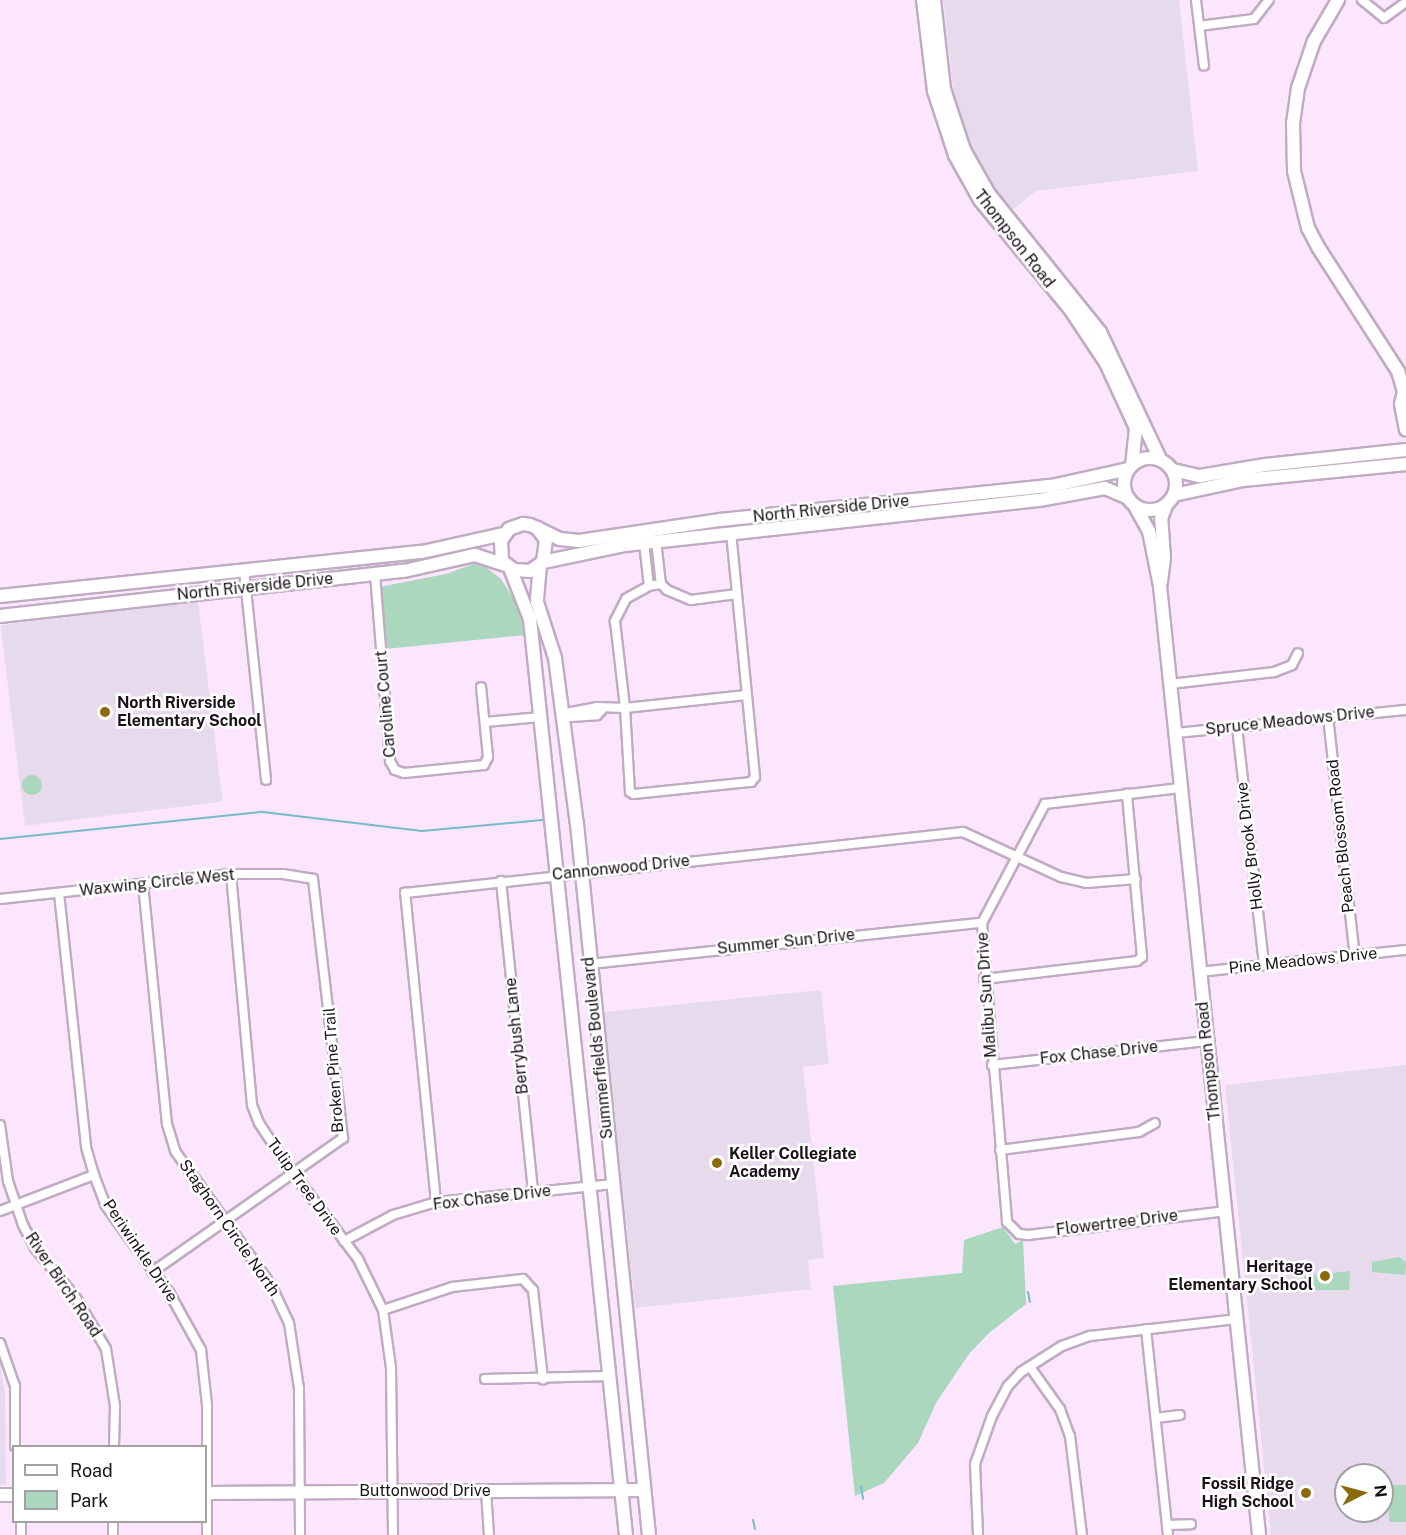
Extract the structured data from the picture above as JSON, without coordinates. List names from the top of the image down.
{
  "streets": {
    "street": [
      "Thompson Road",
      "North Riverside Drive",
      "Caroline Court",
      "Spruce Meadows Drive",
      "Peach Blossom Road",
      "Holly Brook Drive",
      "Cannonwood Drive",
      "Waxwing Circle West",
      "Summer Sun Drive",
      "Pine Meadows Drive",
      "Malibu Sun Drive",
      "Berrybush Lane",
      "Summerfields Boulevard",
      "Fox Chase Drive",
      "Broken Pine Trail",
      "Tulip Tree Drive",
      "Flowertree Drive",
      "Staghorn Circle North",
      "Periwinkle Drive",
      "River Birch Road",
      "Buttonwood Drive"
    ]
  },
  "crossings": [
    ["Thompson Road", "North Riverside Drive"],
    ["Thompson Road", "Spruce Meadows Drive"],
    ["Thompson Road", "Pine Meadows Drive"],
    ["Thompson Road", "Malibu Sun Drive"],
    ["Thompson Road", "Fox Chase Drive"],
    ["Thompson Road", "Flowertree Drive"],
    ["North Riverside Drive", "Caroline Court"],
    ["North Riverside Drive", "Summerfields Boulevard"],
    ["Spruce Meadows Drive", "Peach Blossom Road"],
    ["Spruce Meadows Drive", "Holly Brook Drive"],
    ["Peach Blossom Road", "Pine Meadows Drive"],
    ["Holly Brook Drive", "Pine Meadows Drive"],
    ["Cannonwood Drive", "Malibu Sun Drive"],
    ["Cannonwood Drive", "Berrybush Lane"],
    ["Cannonwood Drive", "Summerfields Boulevard"],
    ["Cannonwood Drive", "Fox Chase Drive"],
    ["Waxwing Circle West", "Broken Pine Trail"],
    ["Waxwing Circle West", "Tulip Tree Drive"],
    ["Waxwing Circle West", "Staghorn Circle North"],
    ["Waxwing Circle West", "Periwinkle Drive"],
    ["Summer Sun Drive", "Malibu Sun Drive"],
    ["Summer Sun Drive", "Summerfields Boulevard"],
    ["Malibu Sun Drive", "Fox Chase Drive"],
    ["Malibu Sun Drive", "Flowertree Drive"],
    ["Berrybush Lane", "Fox Chase Drive"],
    ["Summerfields Boulevard", "Fox Chase Drive"],
    ["Summerfields Boulevard", "Buttonwood Drive"],
    ["Fox Chase Drive", "Tulip Tree Drive"],
    ["Broken Pine Trail", "Tulip Tree Drive"],
    ["Broken Pine Trail", "Staghorn Circle North"],
    ["Broken Pine Trail", "Periwinkle Drive"],
    ["Tulip Tree Drive", "Buttonwood Drive"],
    ["Staghorn Circle North", "Buttonwood Drive"]
  ],
  "places": [
    "North Riverside Elementary School",
    "Keller Collegiate Academy",
    "Heritage Elementary School",
    "Fossil Ridge High School"
  ],
  "legend": ["Road", "Park"],
  "north": "right"
}
